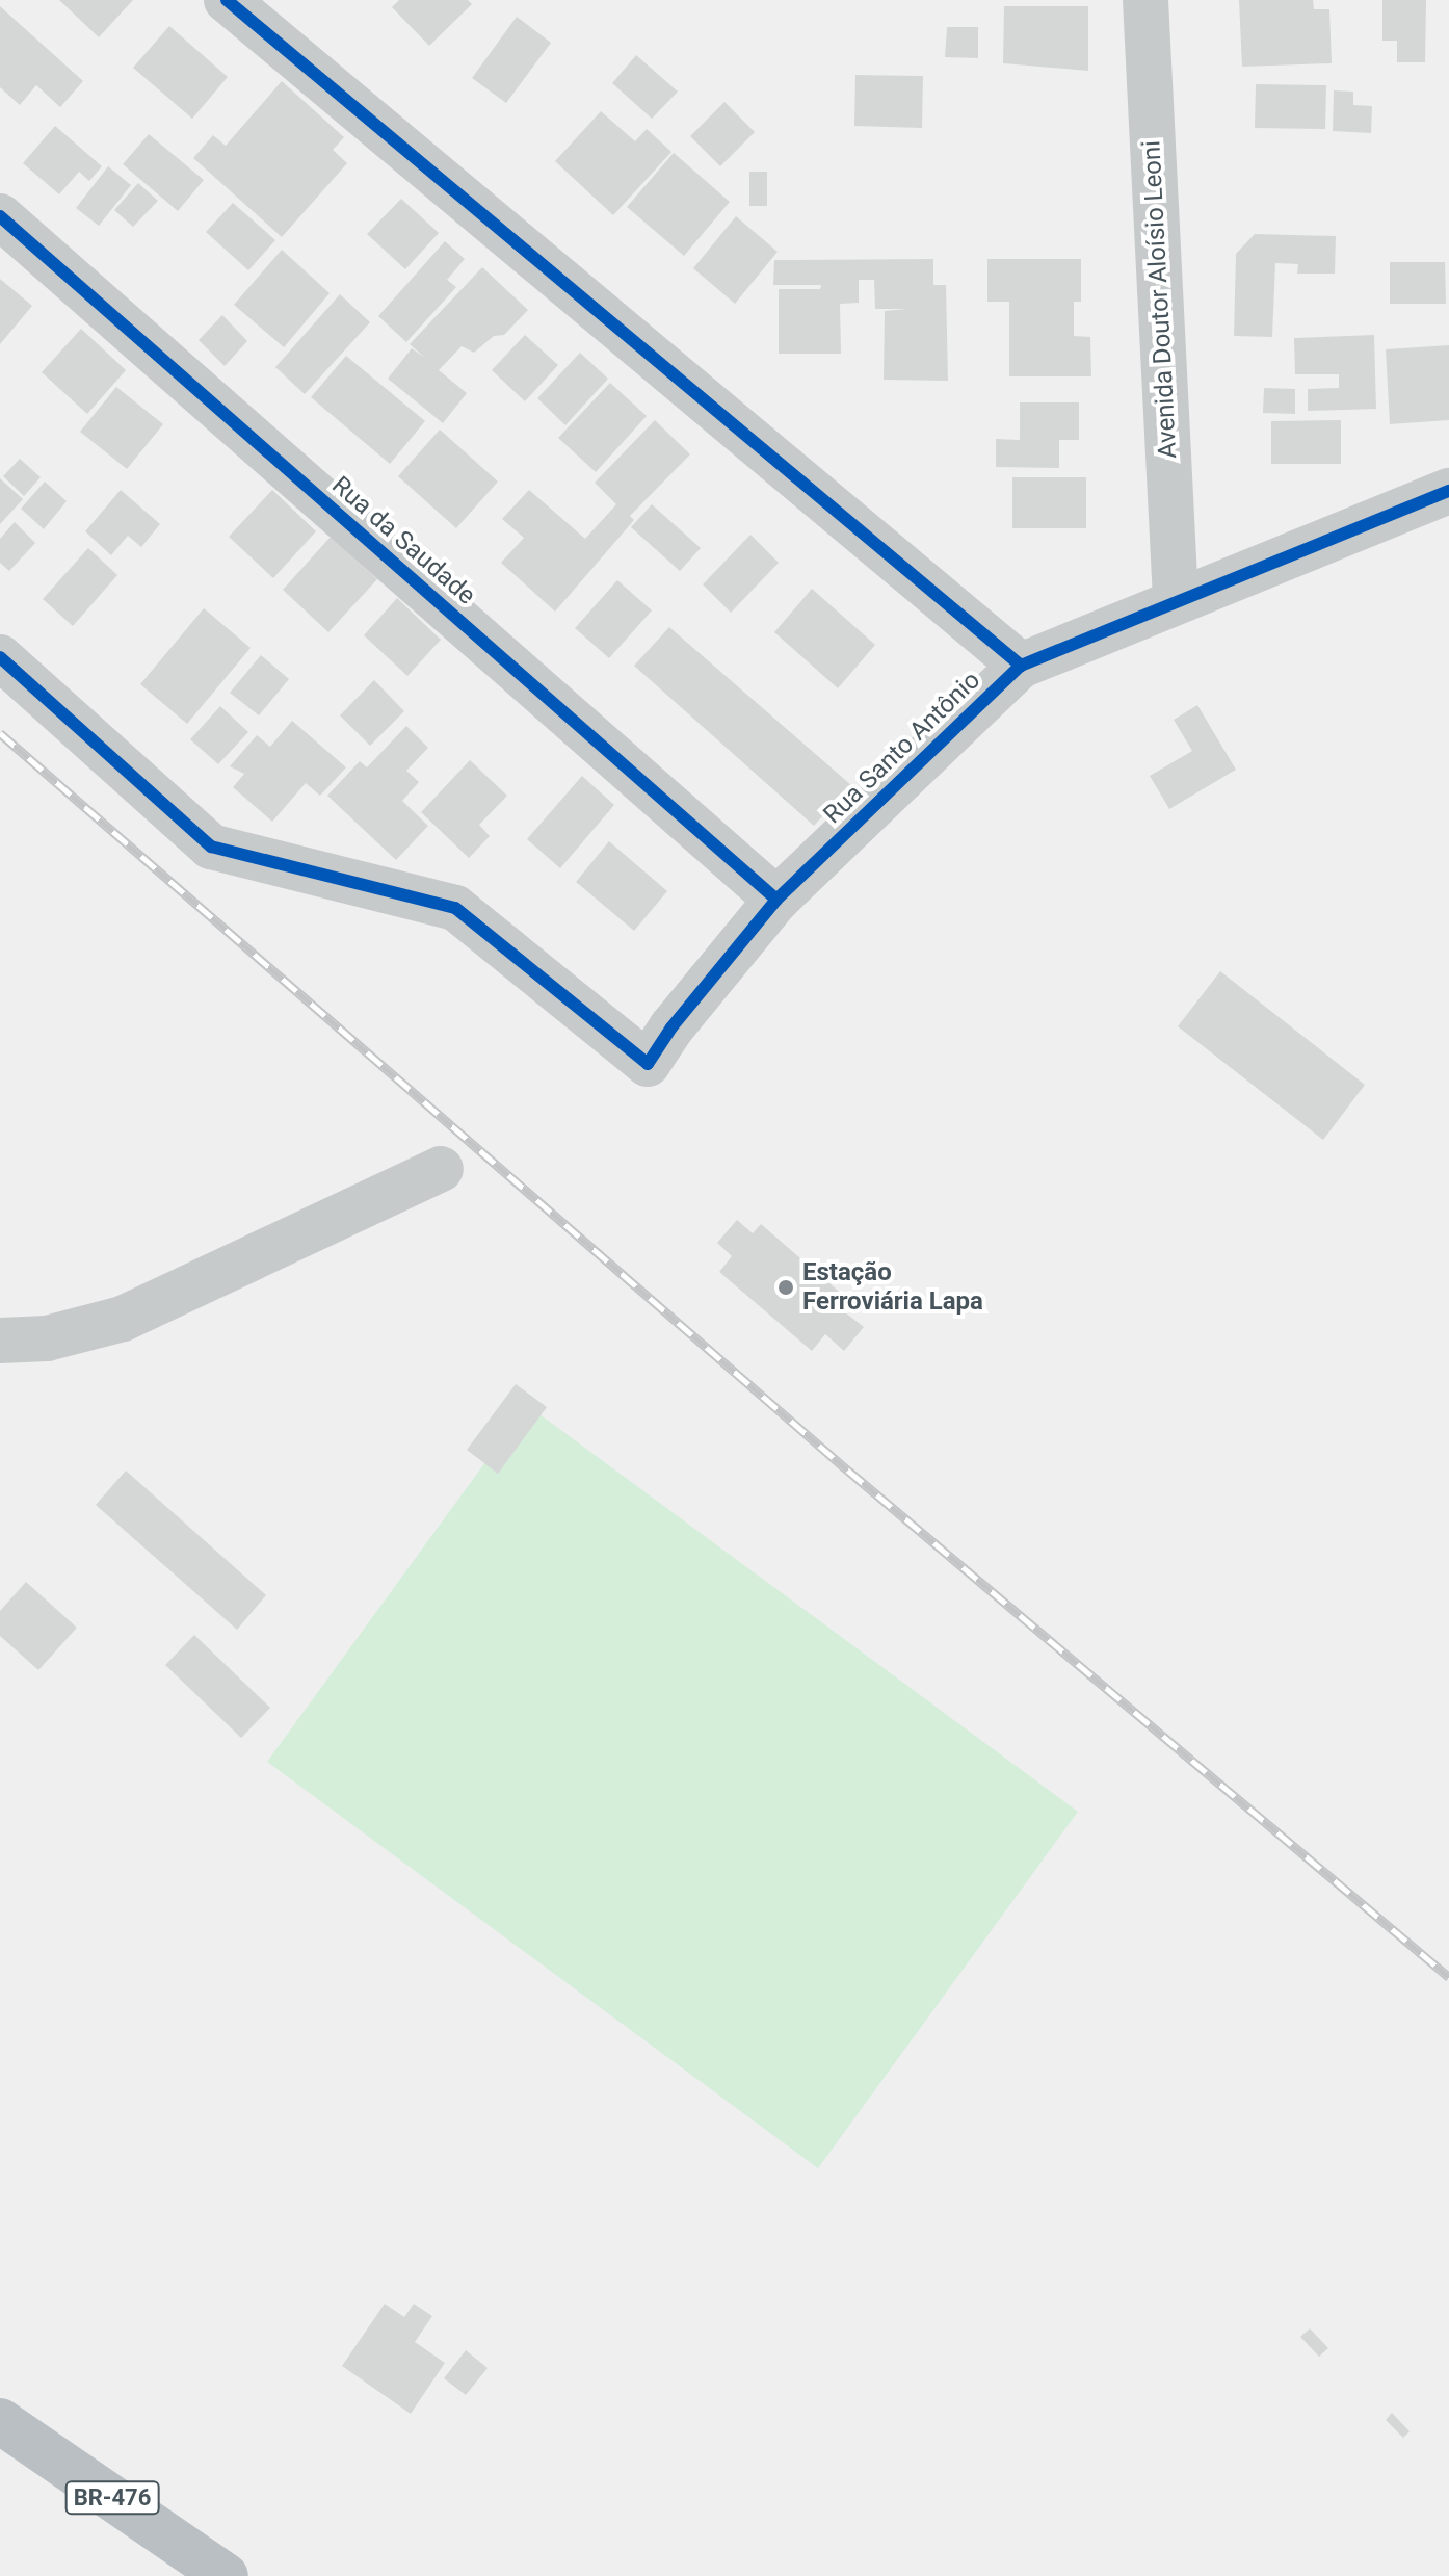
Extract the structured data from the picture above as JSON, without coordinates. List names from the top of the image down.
{
  "streets": {
    "highway": ["BR-476"],
    "street": ["Avenida Doutor Aloísio Leoni", "Rua da Saudade", "Rua Santo Antônio"]
  },
  "crossings": [
    ["Avenida Doutor Aloísio Leoni", "Rua Santo Antônio"],
    ["Rua da Saudade", "Rua Santo Antônio"]
  ],
  "places": ["Estação Ferroviária Lapa"]
}
